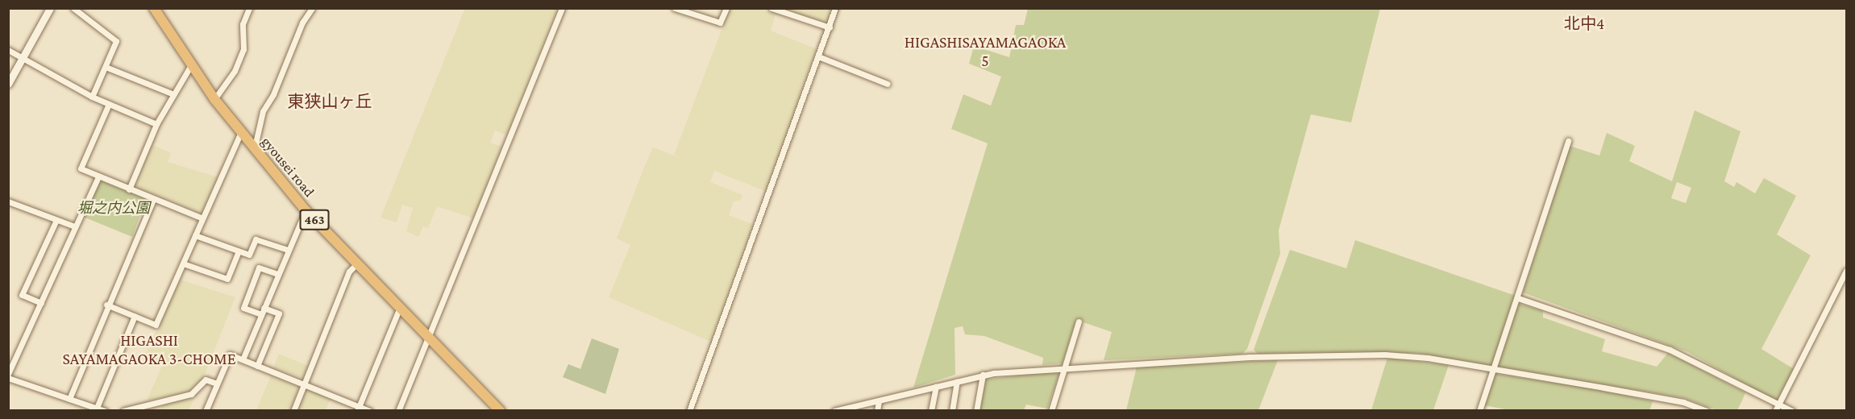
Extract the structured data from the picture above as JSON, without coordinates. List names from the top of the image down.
{
  "streets": {
    "highway": ["gyousei road", "463"]
  },
  "districts": [
    "北中4",
    "HIGASHISAYAMAGAOKA 5",
    "東狭山ヶ丘",
    "HIGASHI SAYAMAGAOKA 3-CHOME"
  ],
  "parks": ["堀之内公園"]
}
